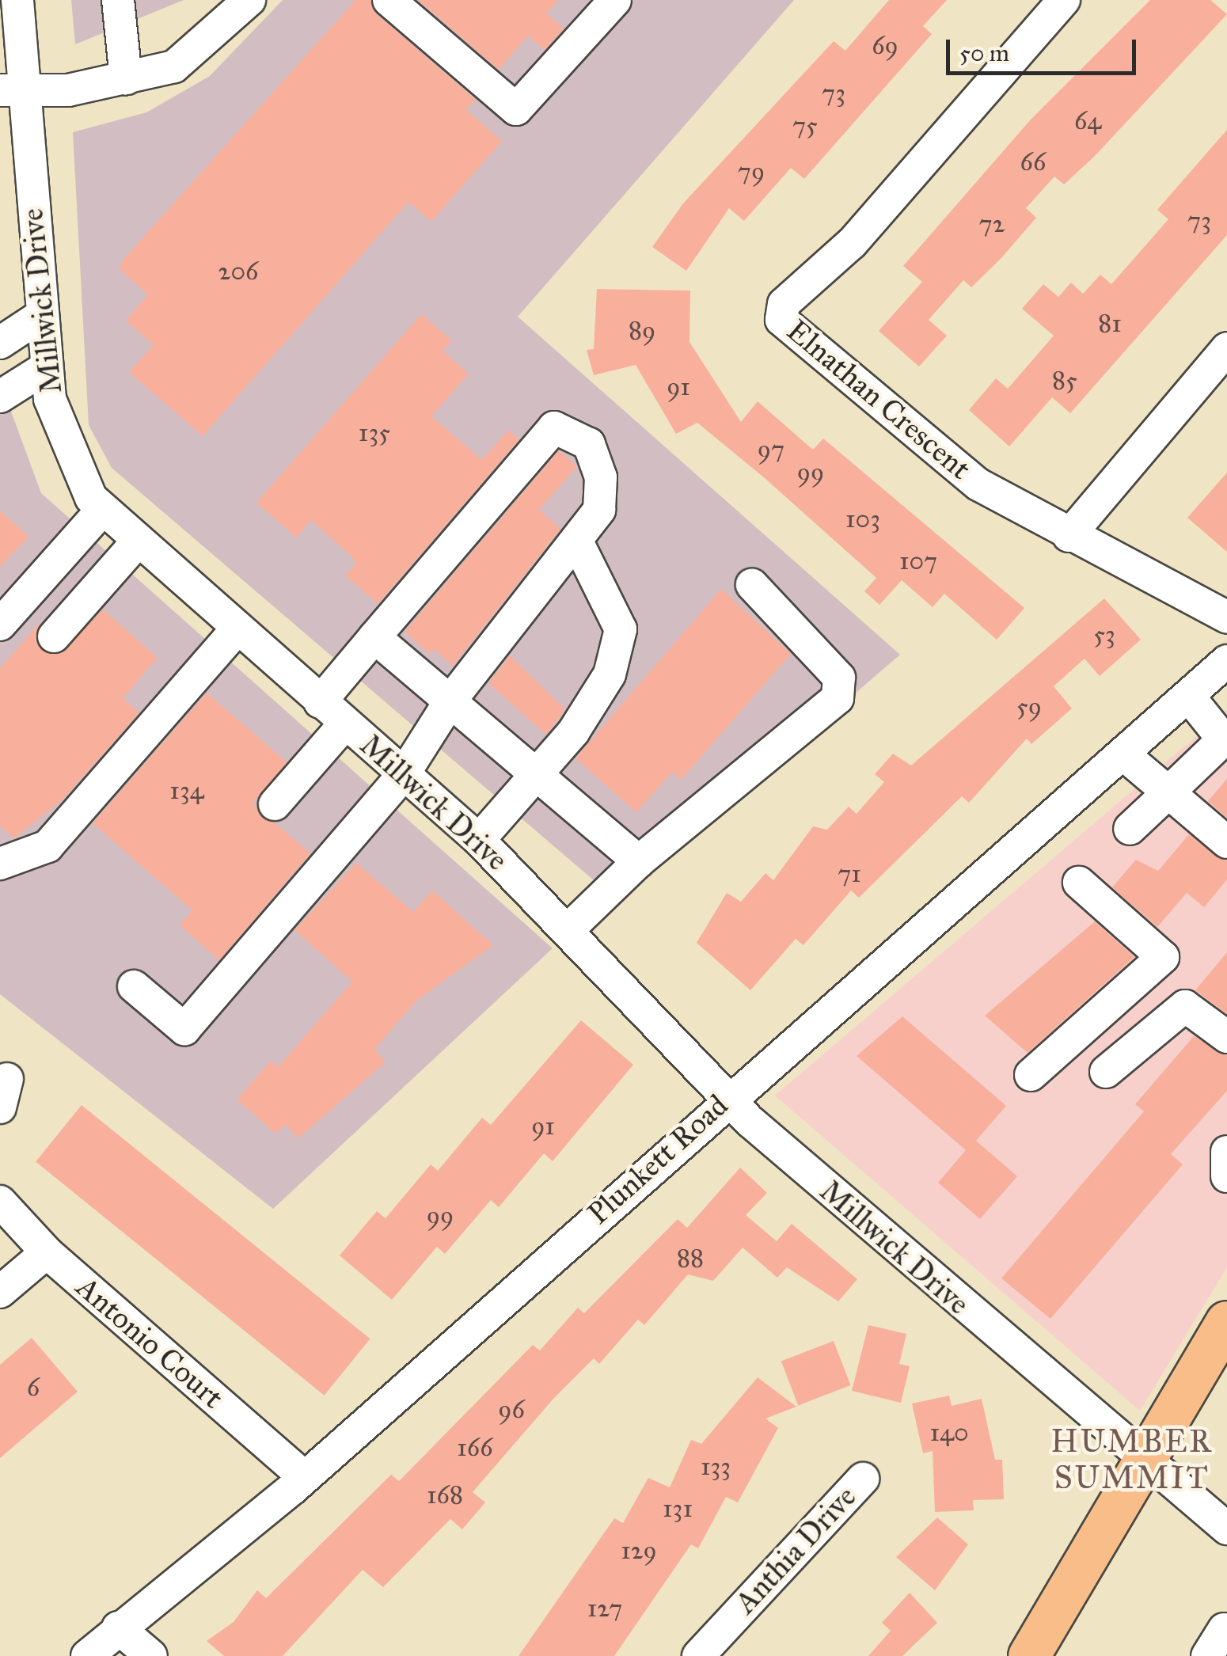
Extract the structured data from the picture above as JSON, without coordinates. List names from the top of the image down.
{
  "streets": {
    "street": [
      "Millwick Drive",
      "Elnathan Crescent",
      "Plunkett Road",
      "Antonio Court",
      "Anthia Drive"
    ]
  },
  "crossings": [
    ["Millwick Drive", "Plunkett Road"],
    ["Plunkett Road", "Antonio Court"]
  ],
  "districts": ["HUMBER SUMMIT"],
  "house_numbers": [
    "69",
    "73",
    "64",
    "75",
    "66",
    "79",
    "73",
    "72",
    "206",
    "81",
    "89",
    "85",
    "91",
    "135",
    "97",
    "99",
    "103",
    "107",
    "53",
    "59",
    "134",
    "71",
    "91",
    "99",
    "88",
    "6",
    "96",
    "140",
    "166",
    "133",
    "168",
    "131",
    "129",
    "127"
  ],
  "scale_bar": "50 m"
}
